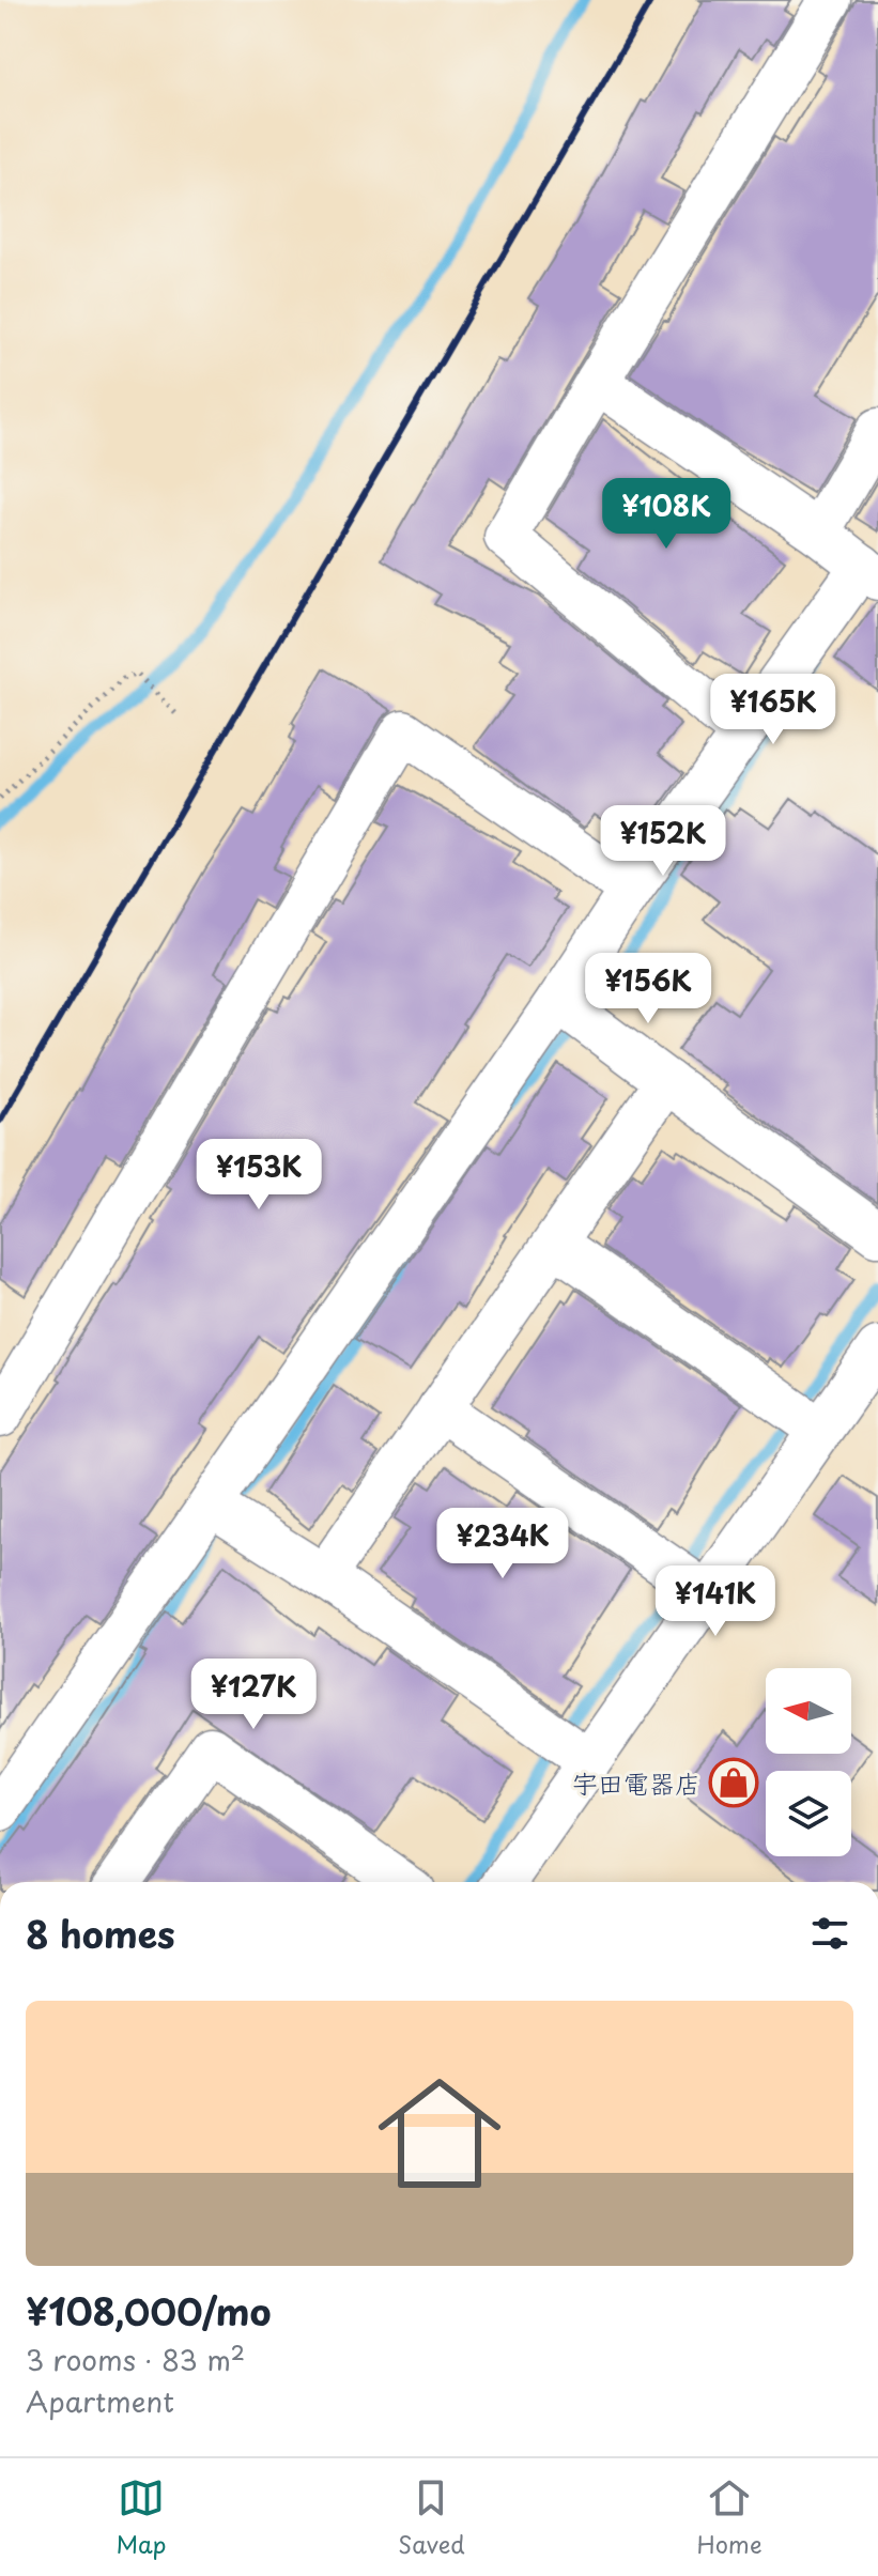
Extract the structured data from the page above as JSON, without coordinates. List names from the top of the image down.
{
  "places": {
    "shop": ["宇田電器店"]
  },
  "north": "left",
  "page": {
    "price": [
      "¥108K",
      "¥165K",
      "¥152K",
      "¥156K",
      "¥153K",
      "¥234K",
      "¥141K",
      "¥127K"
    ],
    "heading": "8 homes",
    "list": [
      {
        "name": "¥108,000/mo",
        "note": "3 rooms · 83 m² · Apartment"
      }
    ],
    "tabs": ["Map", "Saved", "Home"]
  }
}
